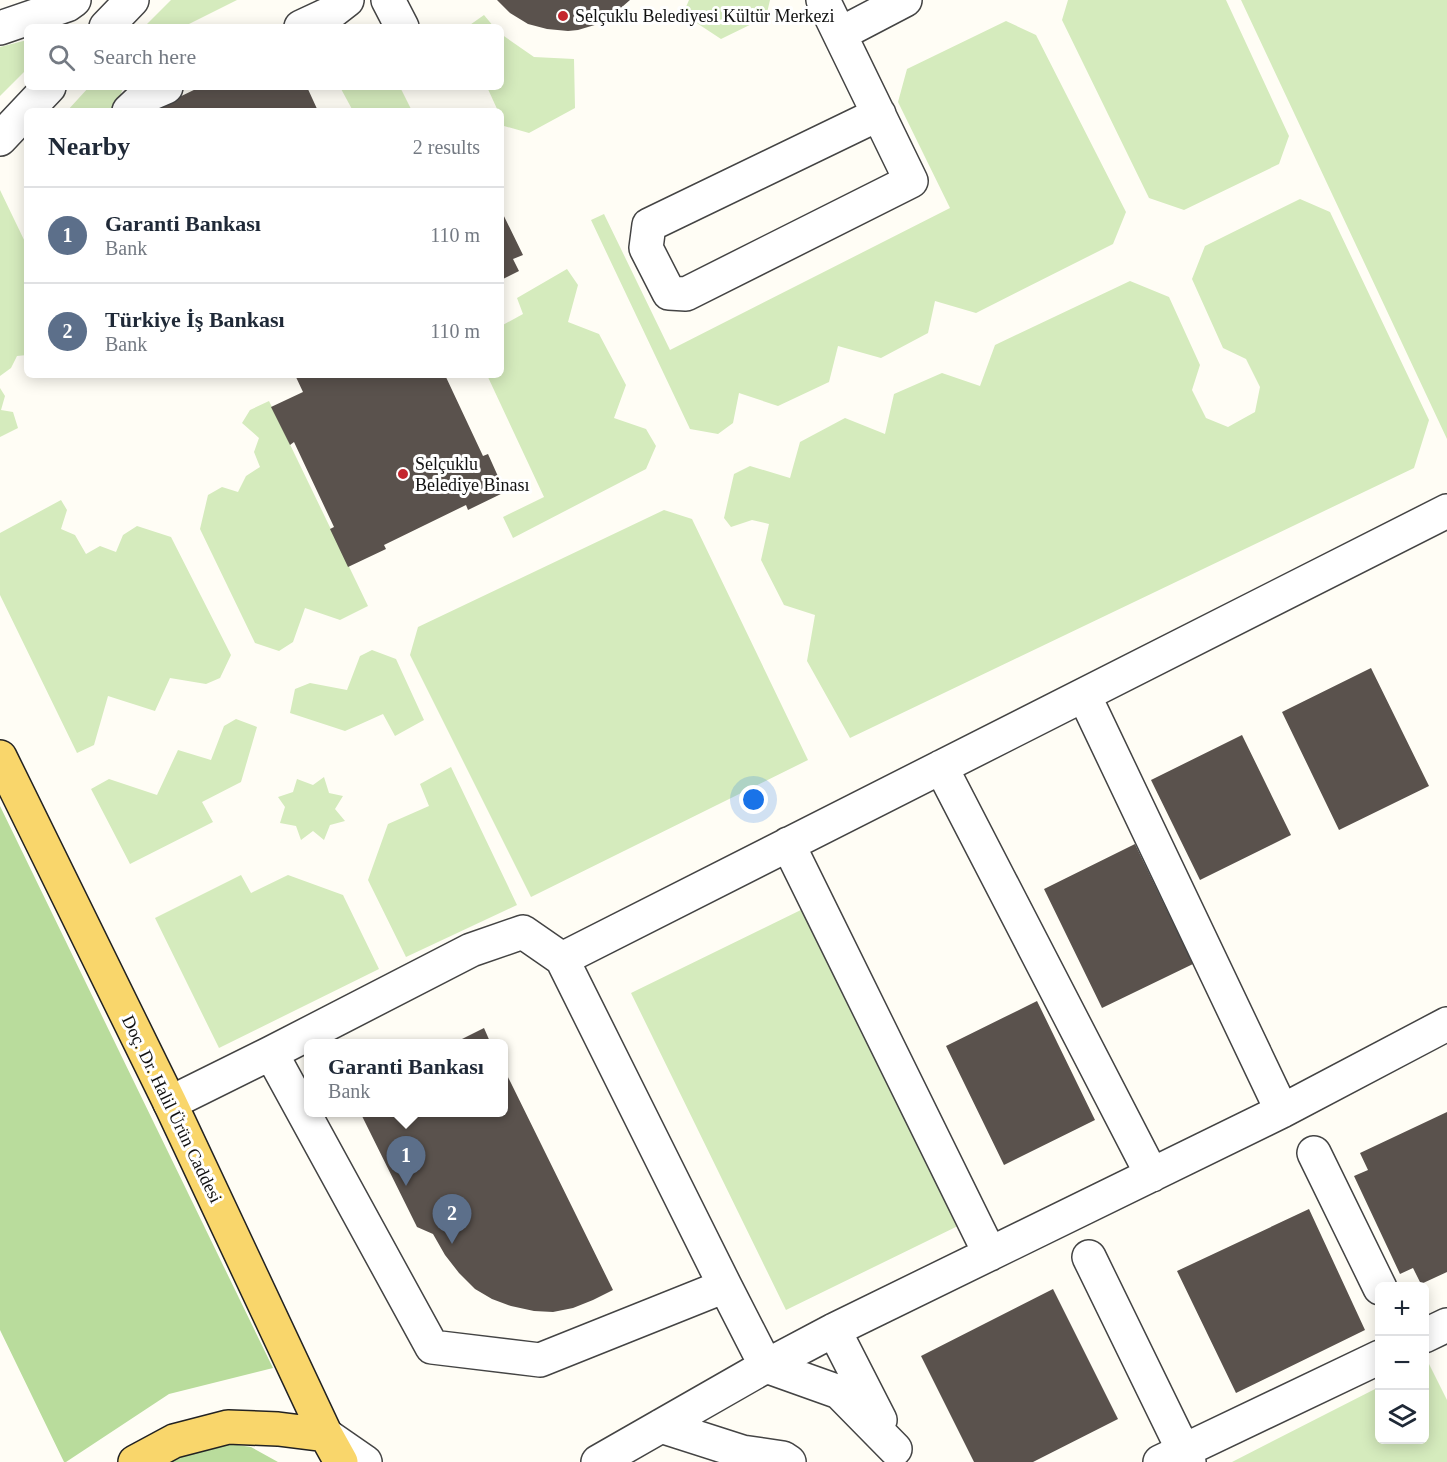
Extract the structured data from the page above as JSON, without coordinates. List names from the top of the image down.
{
  "streets": {
    "main road": ["Doç. Dr. Halil Ürün Caddesi"]
  },
  "places": ["Selçuklu Belediyesi Kültür Merkezi", "Selçuklu Belediye Binası"],
  "page": {
    "search": "Search here",
    "heading": ["Nearby", "2 results"],
    "list": [
      {
        "mark": "1",
        "name": "Garanti Bankası",
        "note": "Bank",
        "value": "110 m"
      },
      {
        "mark": "2",
        "name": "Türkiye İş Bankası",
        "note": "Bank",
        "value": "110 m"
      }
    ],
    "popup": ["Garanti Bankası", "Bank"],
    "pins": ["1", "2"],
    "map_buttons": ["+", "−"]
  }
}
